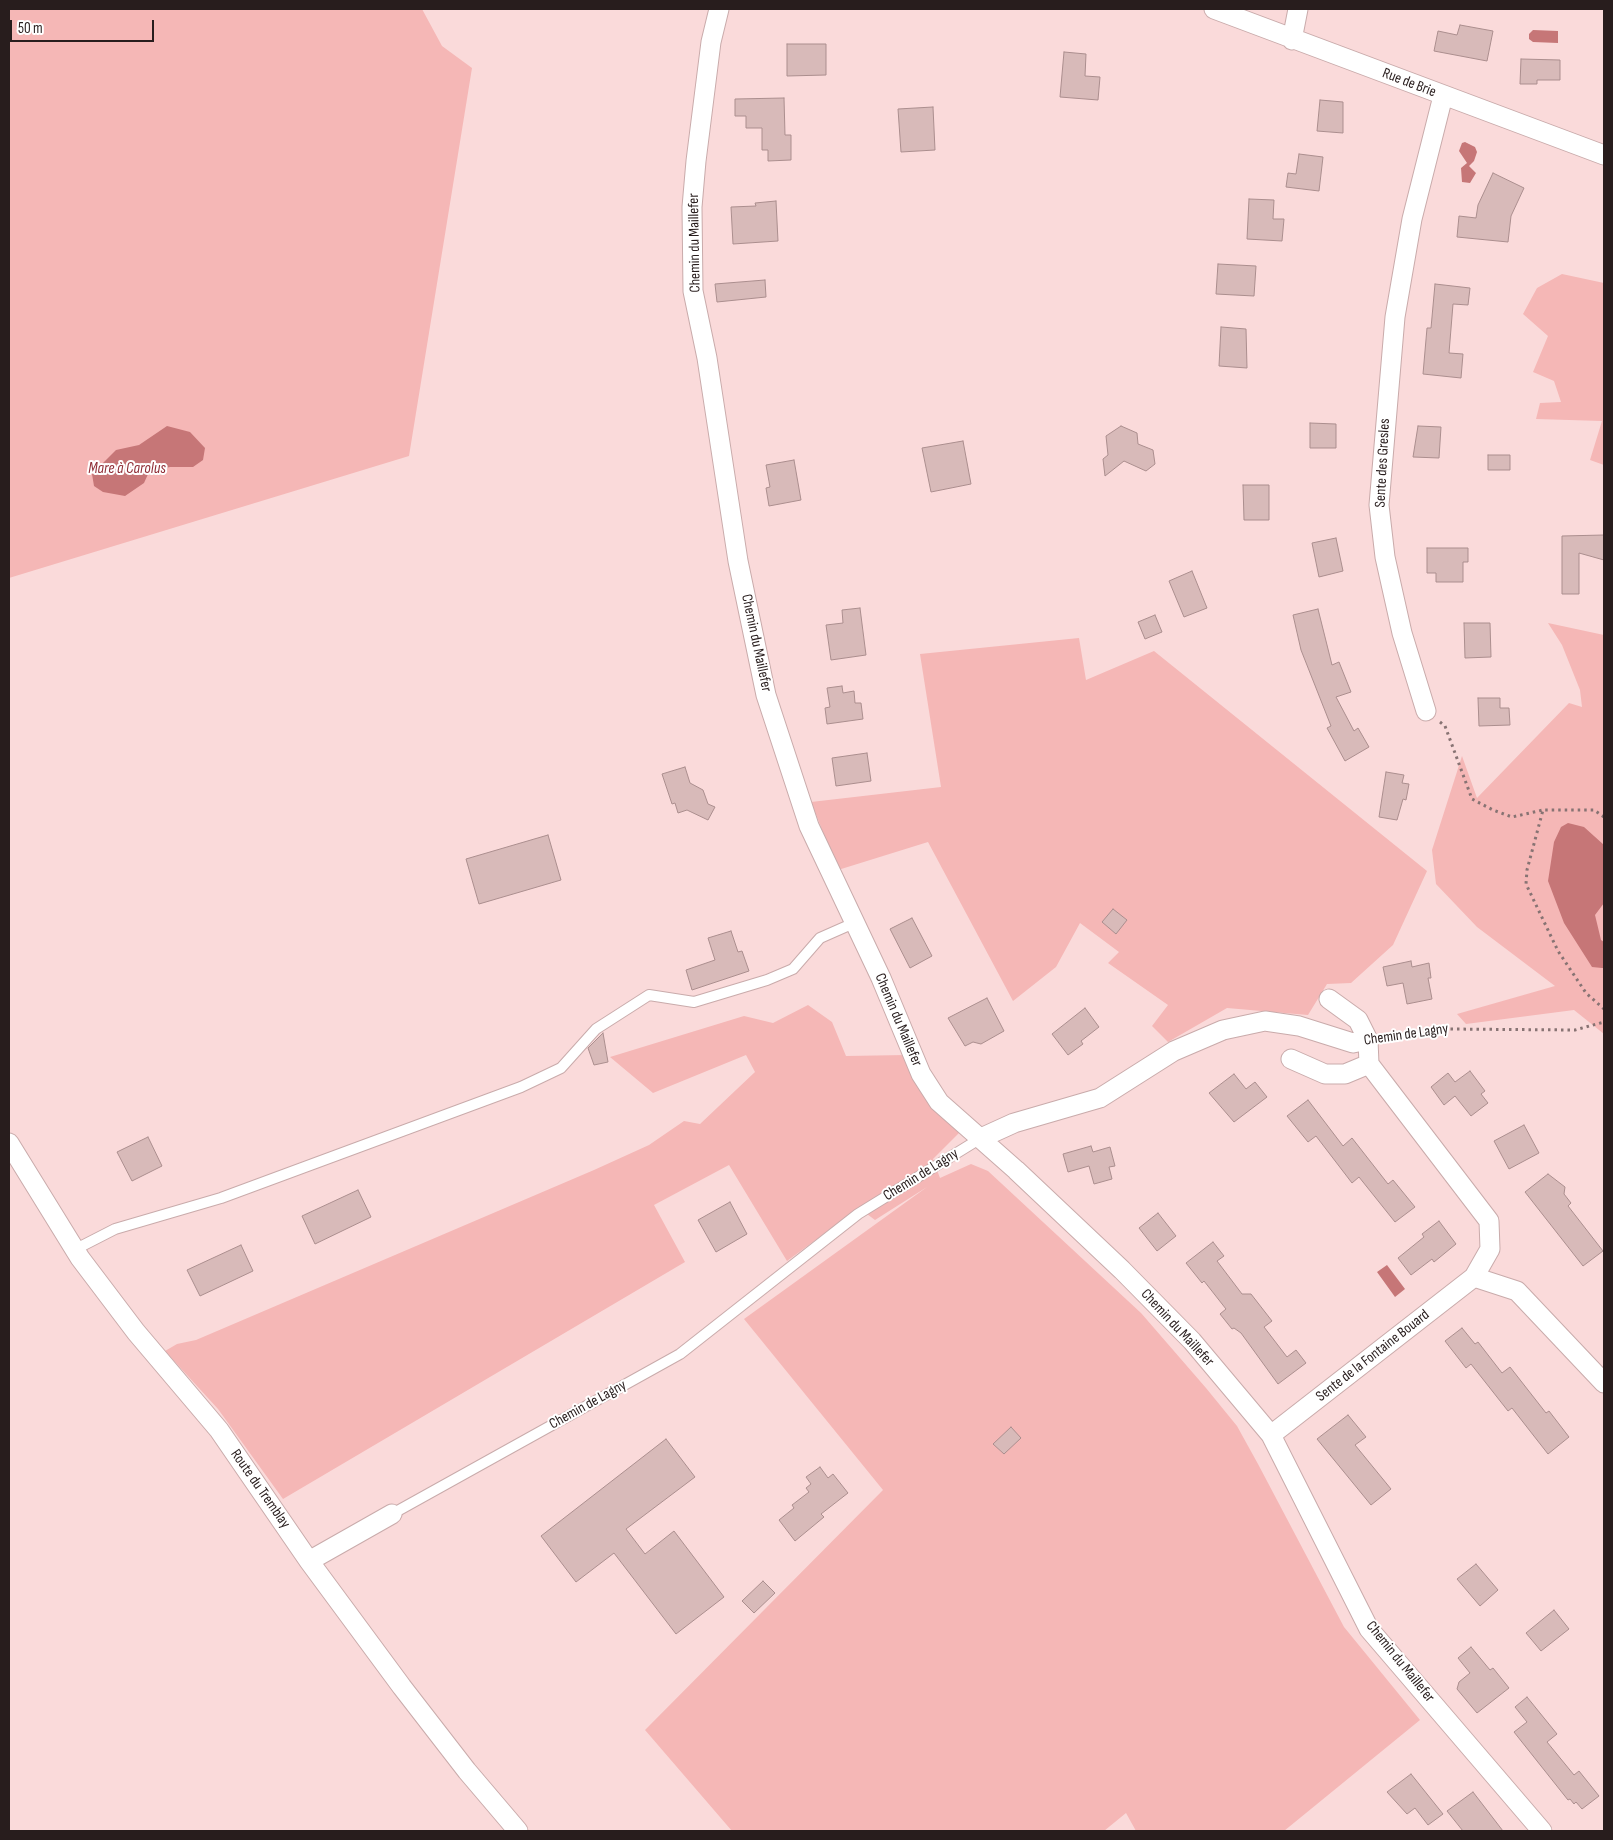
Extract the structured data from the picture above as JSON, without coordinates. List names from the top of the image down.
{
  "streets": {
    "street": [
      "Rue de Brie",
      "Chemin du Maillefer",
      "Sente des Gresles",
      "Chemin de Lagny",
      "Sente de la Fontaine Bouard",
      "Route du Tremblay"
    ]
  },
  "crossings": [
    ["Rue de Brie", "Sente des Gresles"],
    ["Chemin du Maillefer", "Chemin de Lagny"],
    ["Chemin du Maillefer", "Sente de la Fontaine Bouard"],
    ["Chemin de Lagny", "Route du Tremblay"]
  ],
  "water": ["Mare à Carolus"],
  "scale_bar": "50 m"
}
